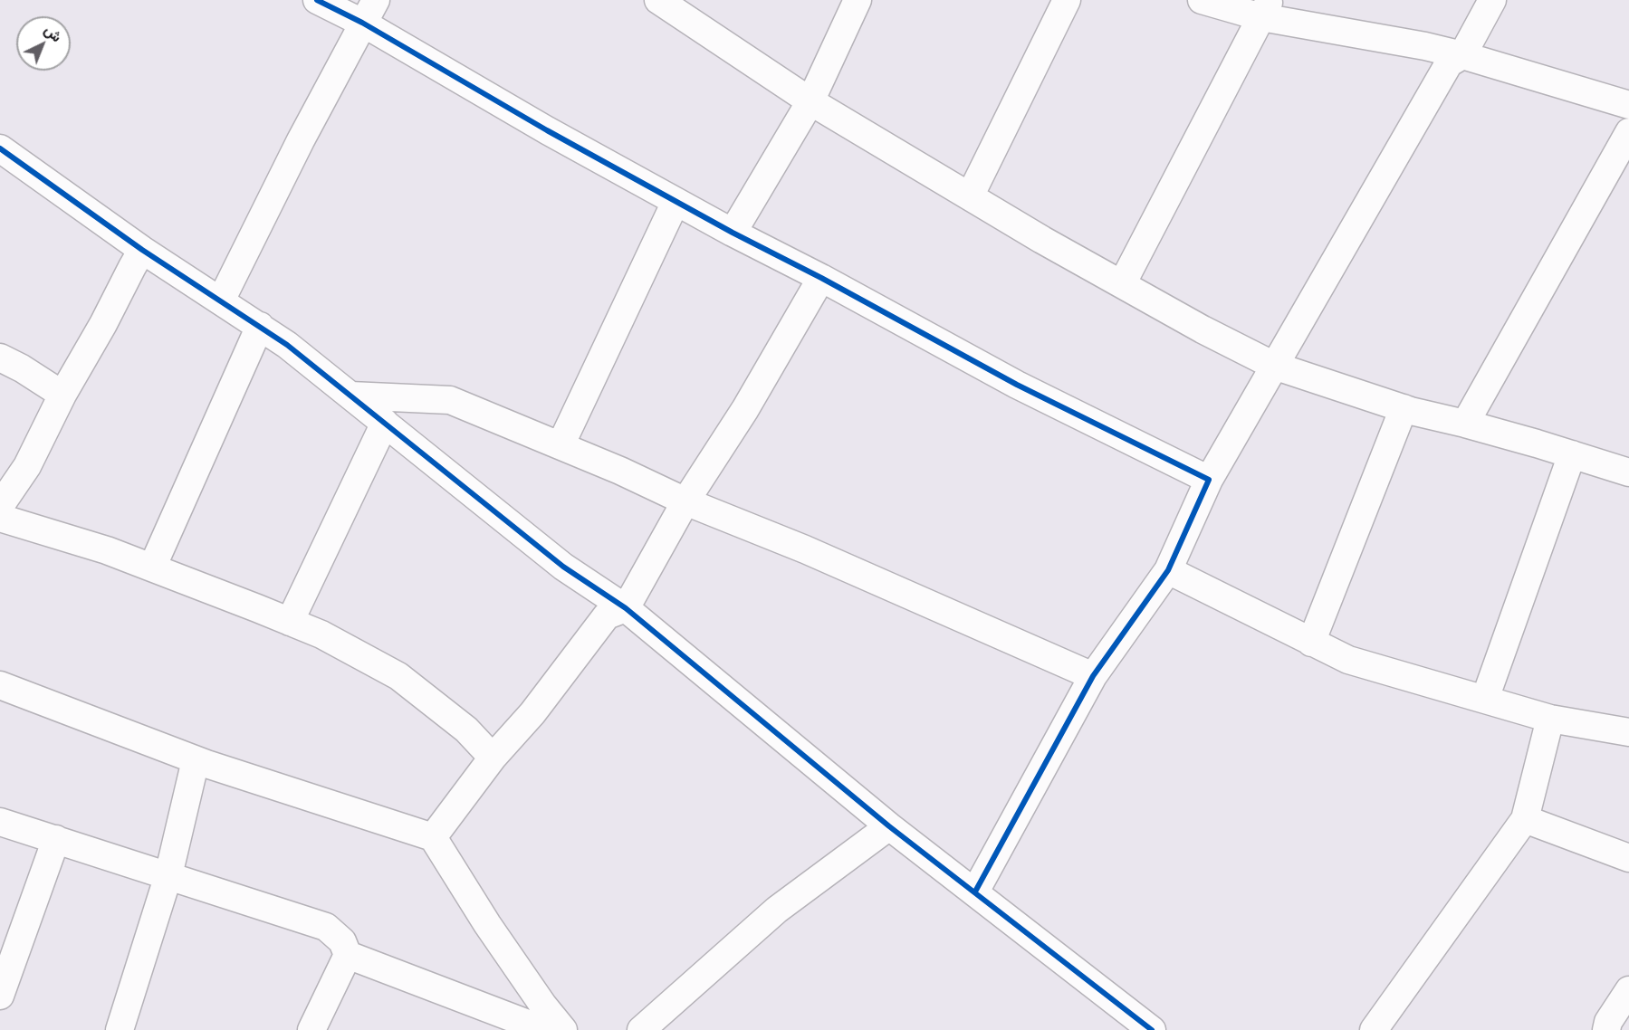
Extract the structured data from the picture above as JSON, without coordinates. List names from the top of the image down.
{
  "north": "top right"
}
